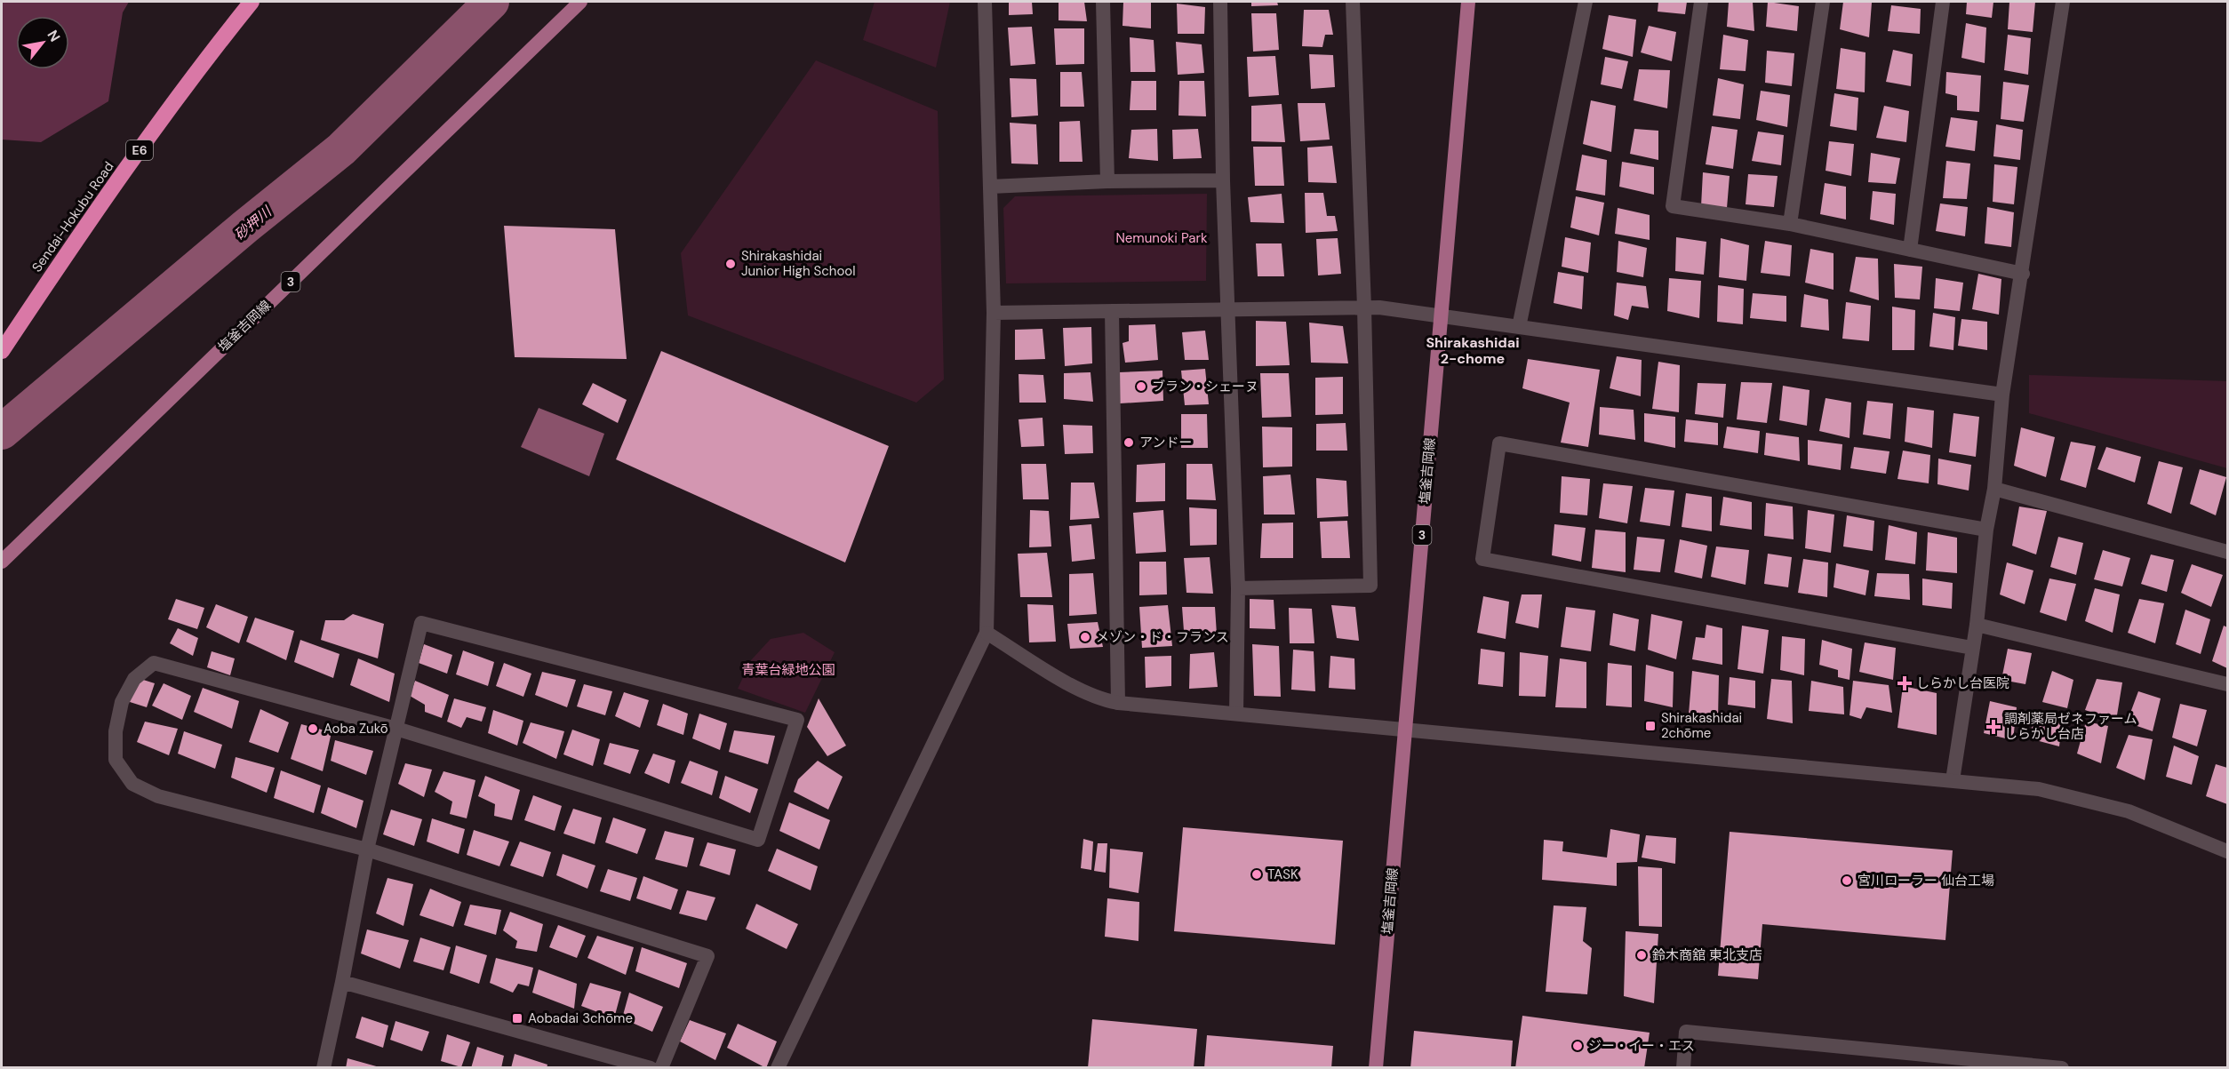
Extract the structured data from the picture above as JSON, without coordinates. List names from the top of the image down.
{
  "streets": {
    "highway": ["E6", "Sendai-Hokubu Road"],
    "main road": ["3", "塩釜吉岡線"]
  },
  "districts": ["Shirakashidai 2-chome"],
  "water": ["砂押川"],
  "parks": ["Nemunoki Park", "青葉台緑地公園"],
  "places": {
    "other": [
      "Shirakashidai Junior High School",
      "ブラン・シェーヌ",
      "アンドー",
      "メゾン・ド・フランス",
      "Aoba Zukō",
      "TASK",
      "宮川ローラー 仙台工場",
      "鈴木商舘 東北支店",
      "ジー・イー・エス"
    ],
    "health": ["しらかし台医院", "調剤薬局ゼネファーム しらかし台店"],
    "transit": ["Shirakashidai 2chōme", "Aobadai 3chōme"]
  },
  "north": "top right"
}
